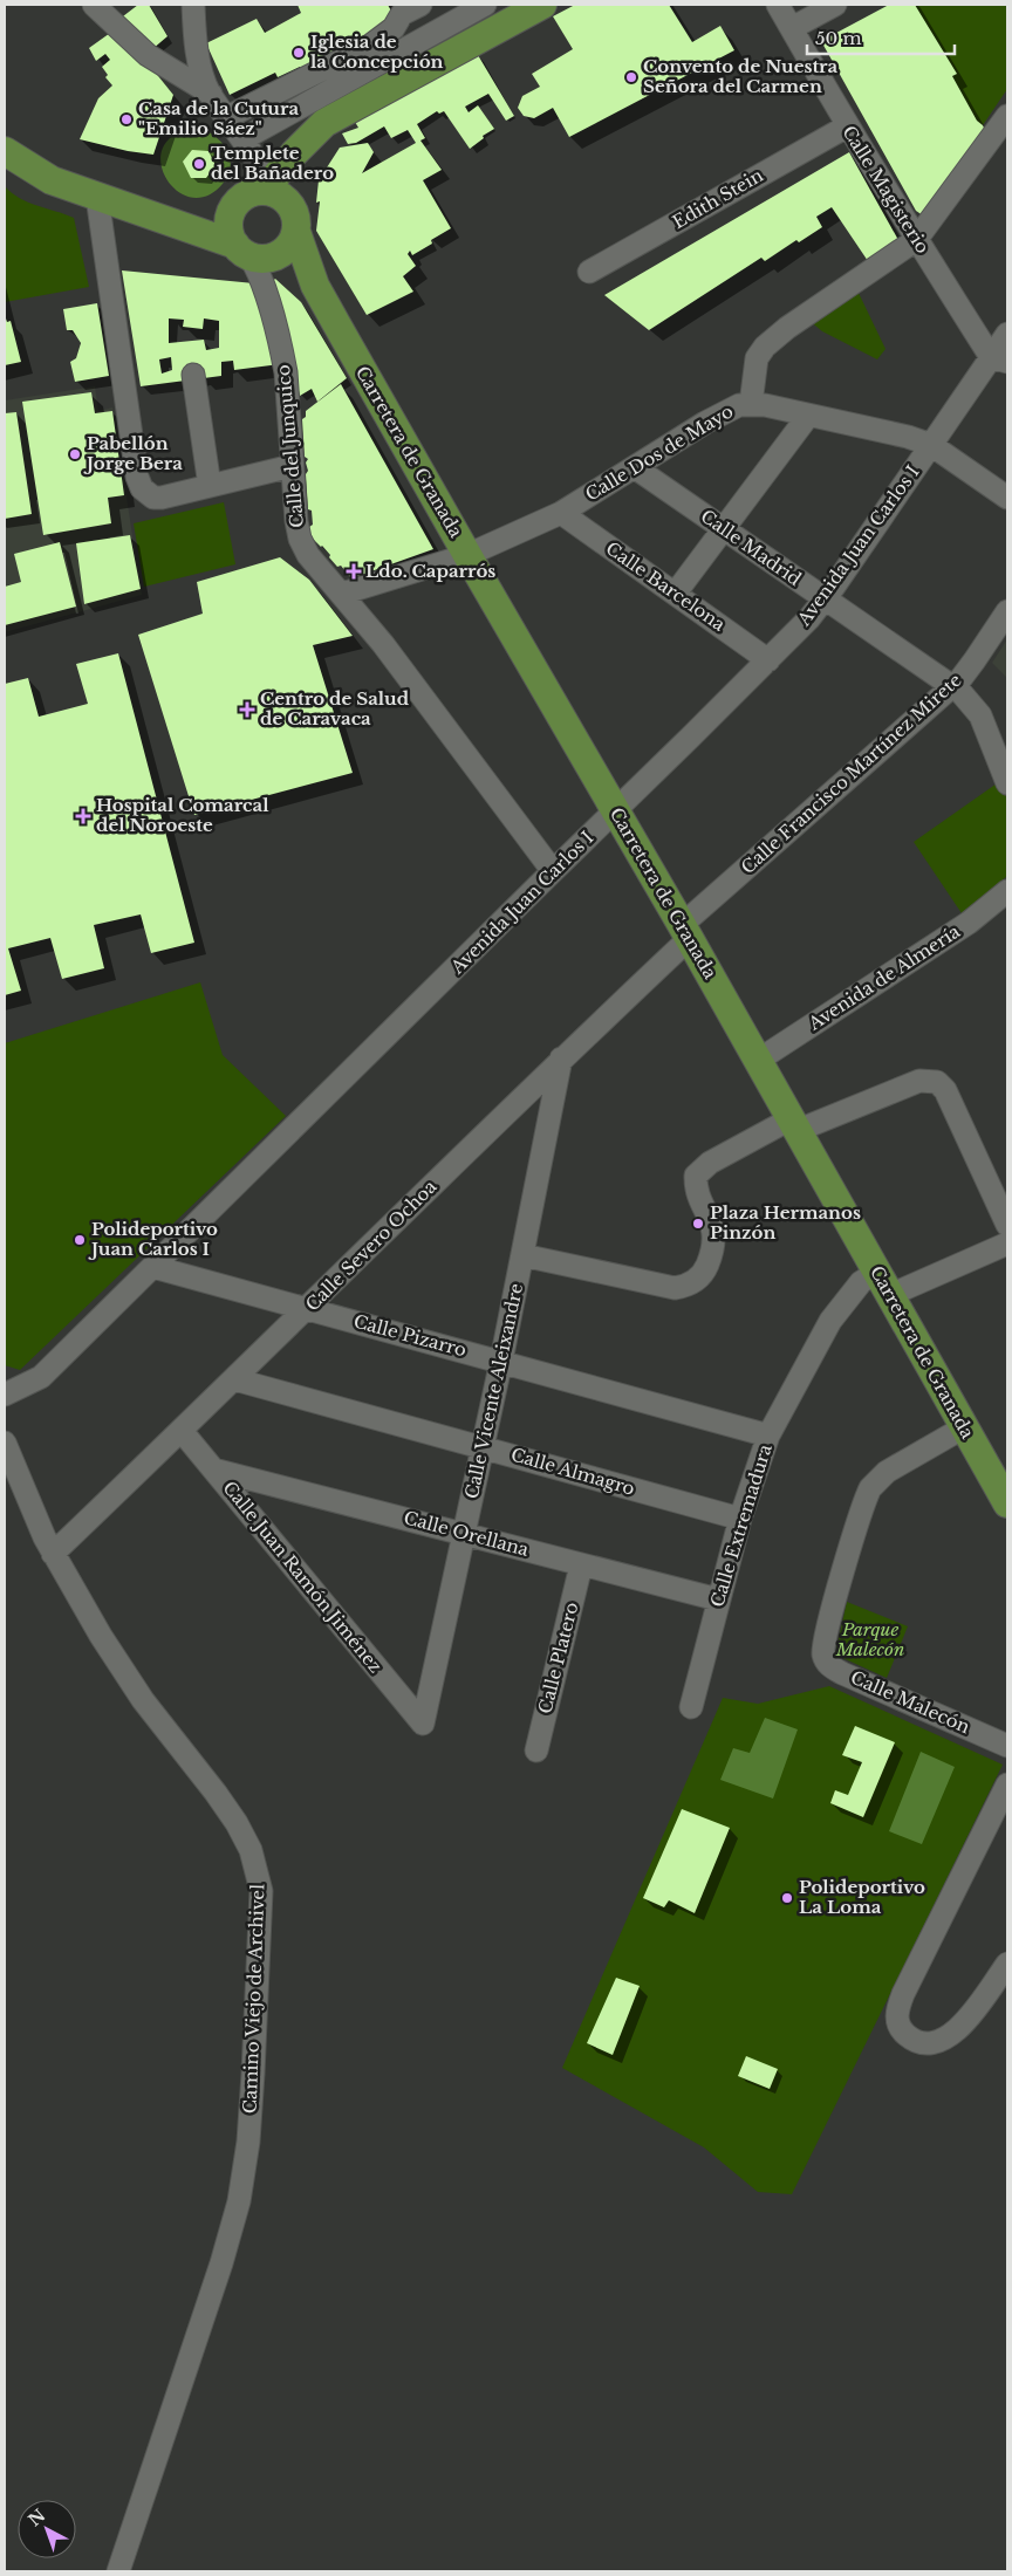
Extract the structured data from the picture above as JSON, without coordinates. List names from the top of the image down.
{
  "streets": {
    "main road": ["Carretera de Granada"],
    "street": [
      "Calle Magisterio",
      "Edith Stein",
      "Calle del Junquico",
      "Calle Dos de Mayo",
      "Avenida Juan Carlos I",
      "Calle Madrid",
      "Calle Barcelona",
      "Calle Francisco Martínez Mirete",
      "Avenida de Almería",
      "Calle Severo Ochoa",
      "Calle Pizarro",
      "Calle Vicente Aleixandre",
      "Calle Almagro",
      "Calle Extremadura",
      "Calle Orellana",
      "Calle Juan Ramón Jiménez",
      "Calle Platero",
      "Calle Malecón",
      "Camino Viejo de Archivel"
    ]
  },
  "crossings": [
    ["Calle Magisterio", "Edith Stein"],
    ["Calle Magisterio", "Avenida Juan Carlos I"],
    ["Calle del Junquico", "Carretera de Granada"],
    ["Calle del Junquico", "Calle Dos de Mayo"],
    ["Calle del Junquico", "Avenida Juan Carlos I"],
    ["Carretera de Granada", "Calle Dos de Mayo"],
    ["Carretera de Granada", "Avenida Juan Carlos I"],
    ["Carretera de Granada", "Calle Francisco Martínez Mirete"],
    ["Carretera de Granada", "Avenida de Almería"],
    ["Carretera de Granada", "Calle Severo Ochoa"],
    ["Carretera de Granada", "Calle Extremadura"],
    ["Carretera de Granada", "Calle Malecón"],
    ["Calle Dos de Mayo", "Avenida Juan Carlos I"],
    ["Calle Dos de Mayo", "Calle Madrid"],
    ["Calle Dos de Mayo", "Calle Barcelona"],
    ["Avenida Juan Carlos I", "Calle Madrid"],
    ["Avenida Juan Carlos I", "Calle Barcelona"],
    ["Avenida Juan Carlos I", "Calle Pizarro"],
    ["Calle Madrid", "Calle Francisco Martínez Mirete"],
    ["Calle Francisco Martínez Mirete", "Calle Severo Ochoa"],
    ["Calle Severo Ochoa", "Calle Pizarro"],
    ["Calle Severo Ochoa", "Calle Vicente Aleixandre"],
    ["Calle Severo Ochoa", "Calle Almagro"],
    ["Calle Severo Ochoa", "Calle Juan Ramón Jiménez"],
    ["Calle Severo Ochoa", "Camino Viejo de Archivel"],
    ["Calle Pizarro", "Calle Vicente Aleixandre"],
    ["Calle Pizarro", "Calle Extremadura"],
    ["Calle Vicente Aleixandre", "Calle Almagro"],
    ["Calle Vicente Aleixandre", "Calle Orellana"],
    ["Calle Vicente Aleixandre", "Calle Juan Ramón Jiménez"],
    ["Calle Almagro", "Calle Extremadura"],
    ["Calle Extremadura", "Calle Orellana"],
    ["Calle Orellana", "Calle Juan Ramón Jiménez"],
    ["Calle Orellana", "Calle Platero"]
  ],
  "parks": ["Parque Malecón"],
  "places": {
    "other": [
      "Iglesia de la Concepción",
      "Convento de Nuestra Señora del Carmen",
      "Casa de la Cutura \"Emilio Sáez\"",
      "Templete del Bañadero",
      "Pabellón Jorge Bera",
      "Plaza Hermanos Pinzón",
      "Polideportivo Juan Carlos I",
      "Polideportivo La Loma"
    ],
    "health": ["Ldo. Caparrós", "Centro de Salud de Caravaca", "Hospital Comarcal del Noroeste"]
  },
  "scale_bar": "50 m",
  "north": "top left"
}
